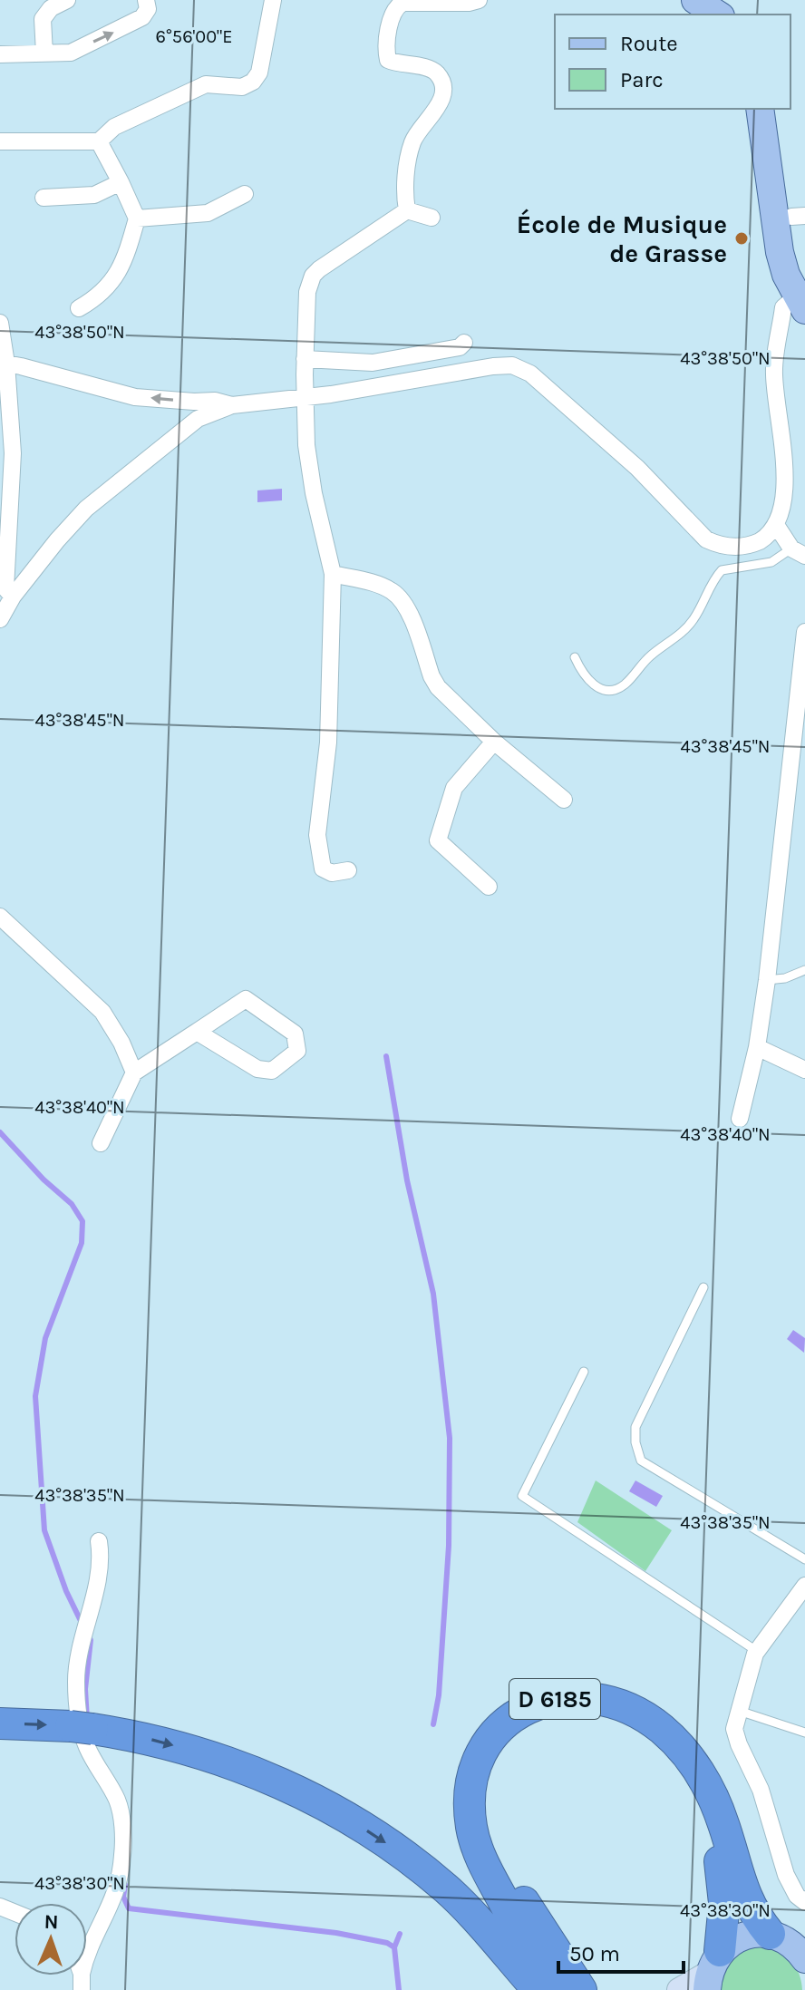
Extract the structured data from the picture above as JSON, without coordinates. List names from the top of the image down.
{
  "streets": {
    "highway": ["D 6185"]
  },
  "places": ["École de Musique de Grasse"],
  "legend": ["Route", "Parc"],
  "scale_bar": "50 m",
  "north": "top",
  "coordinates": [
    "6°56'00\"E",
    "43°38'50\"N",
    "43°38'45\"N",
    "43°38'40\"N",
    "43°38'35\"N",
    "43°38'30\"N"
  ]
}
